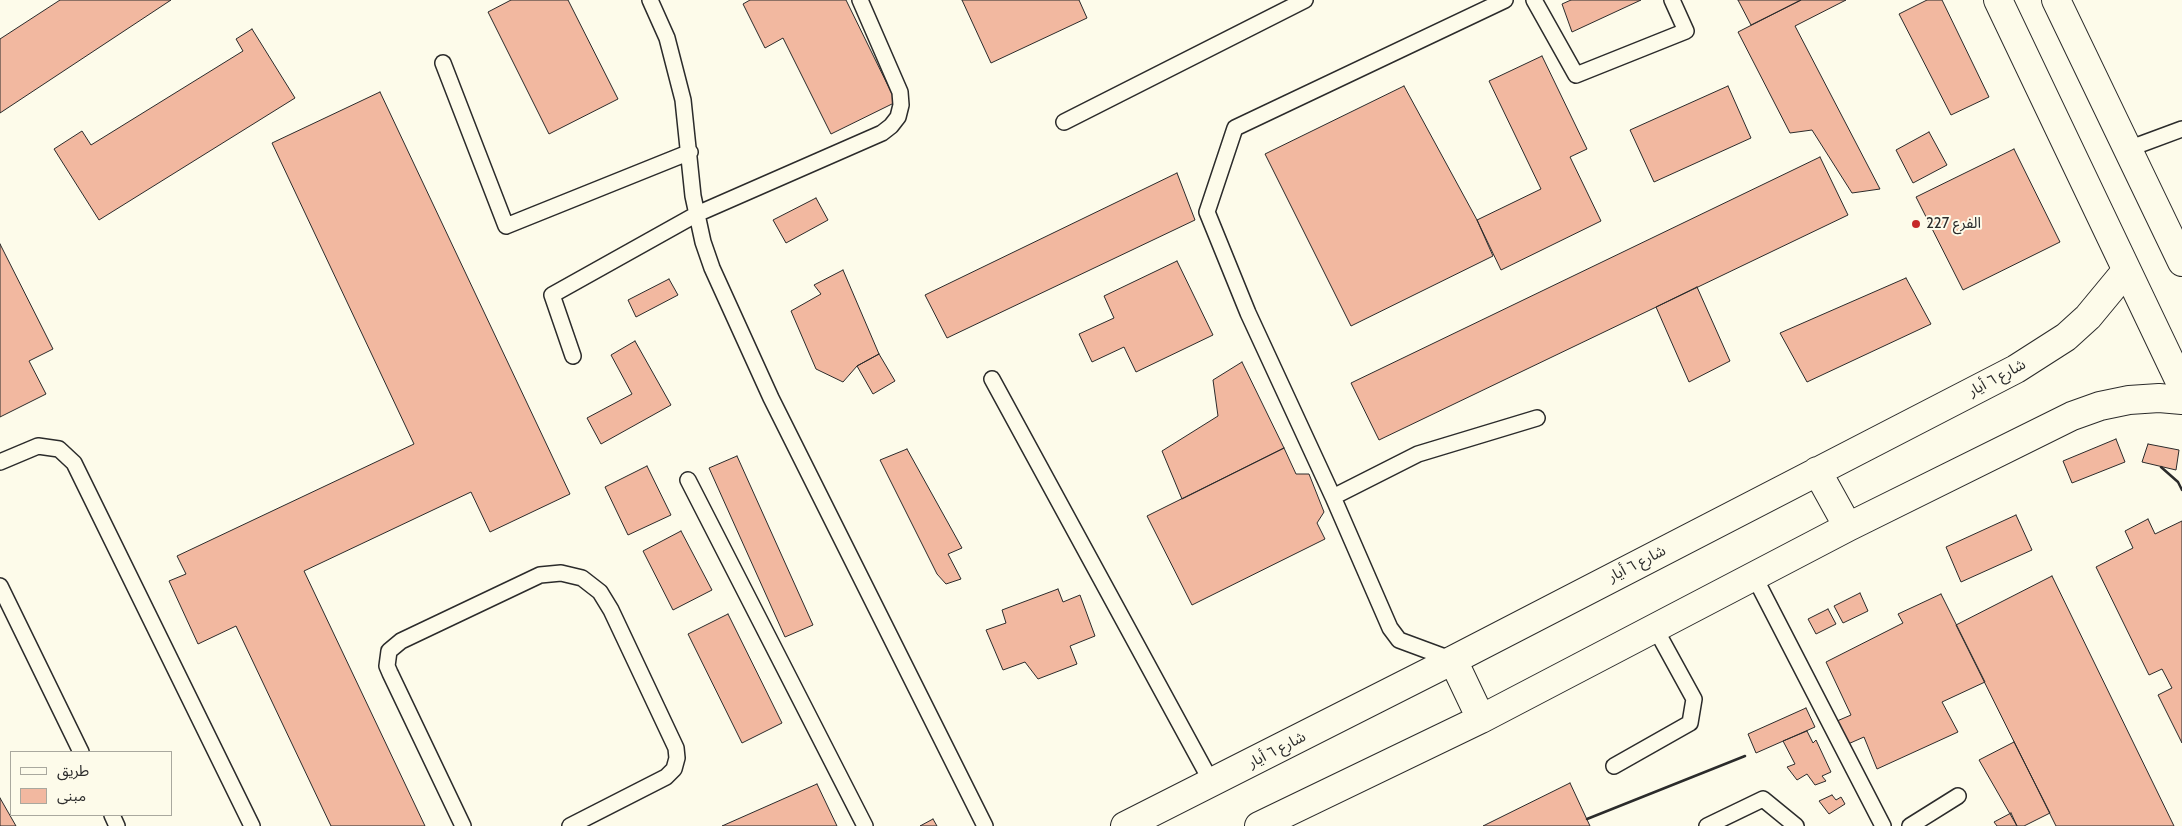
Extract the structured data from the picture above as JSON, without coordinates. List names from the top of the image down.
{
  "streets": {
    "main road": ["شارع ٦ أيار"]
  },
  "places": ["الفرع 227"],
  "legend": ["طريق", "مبنى"]
}
